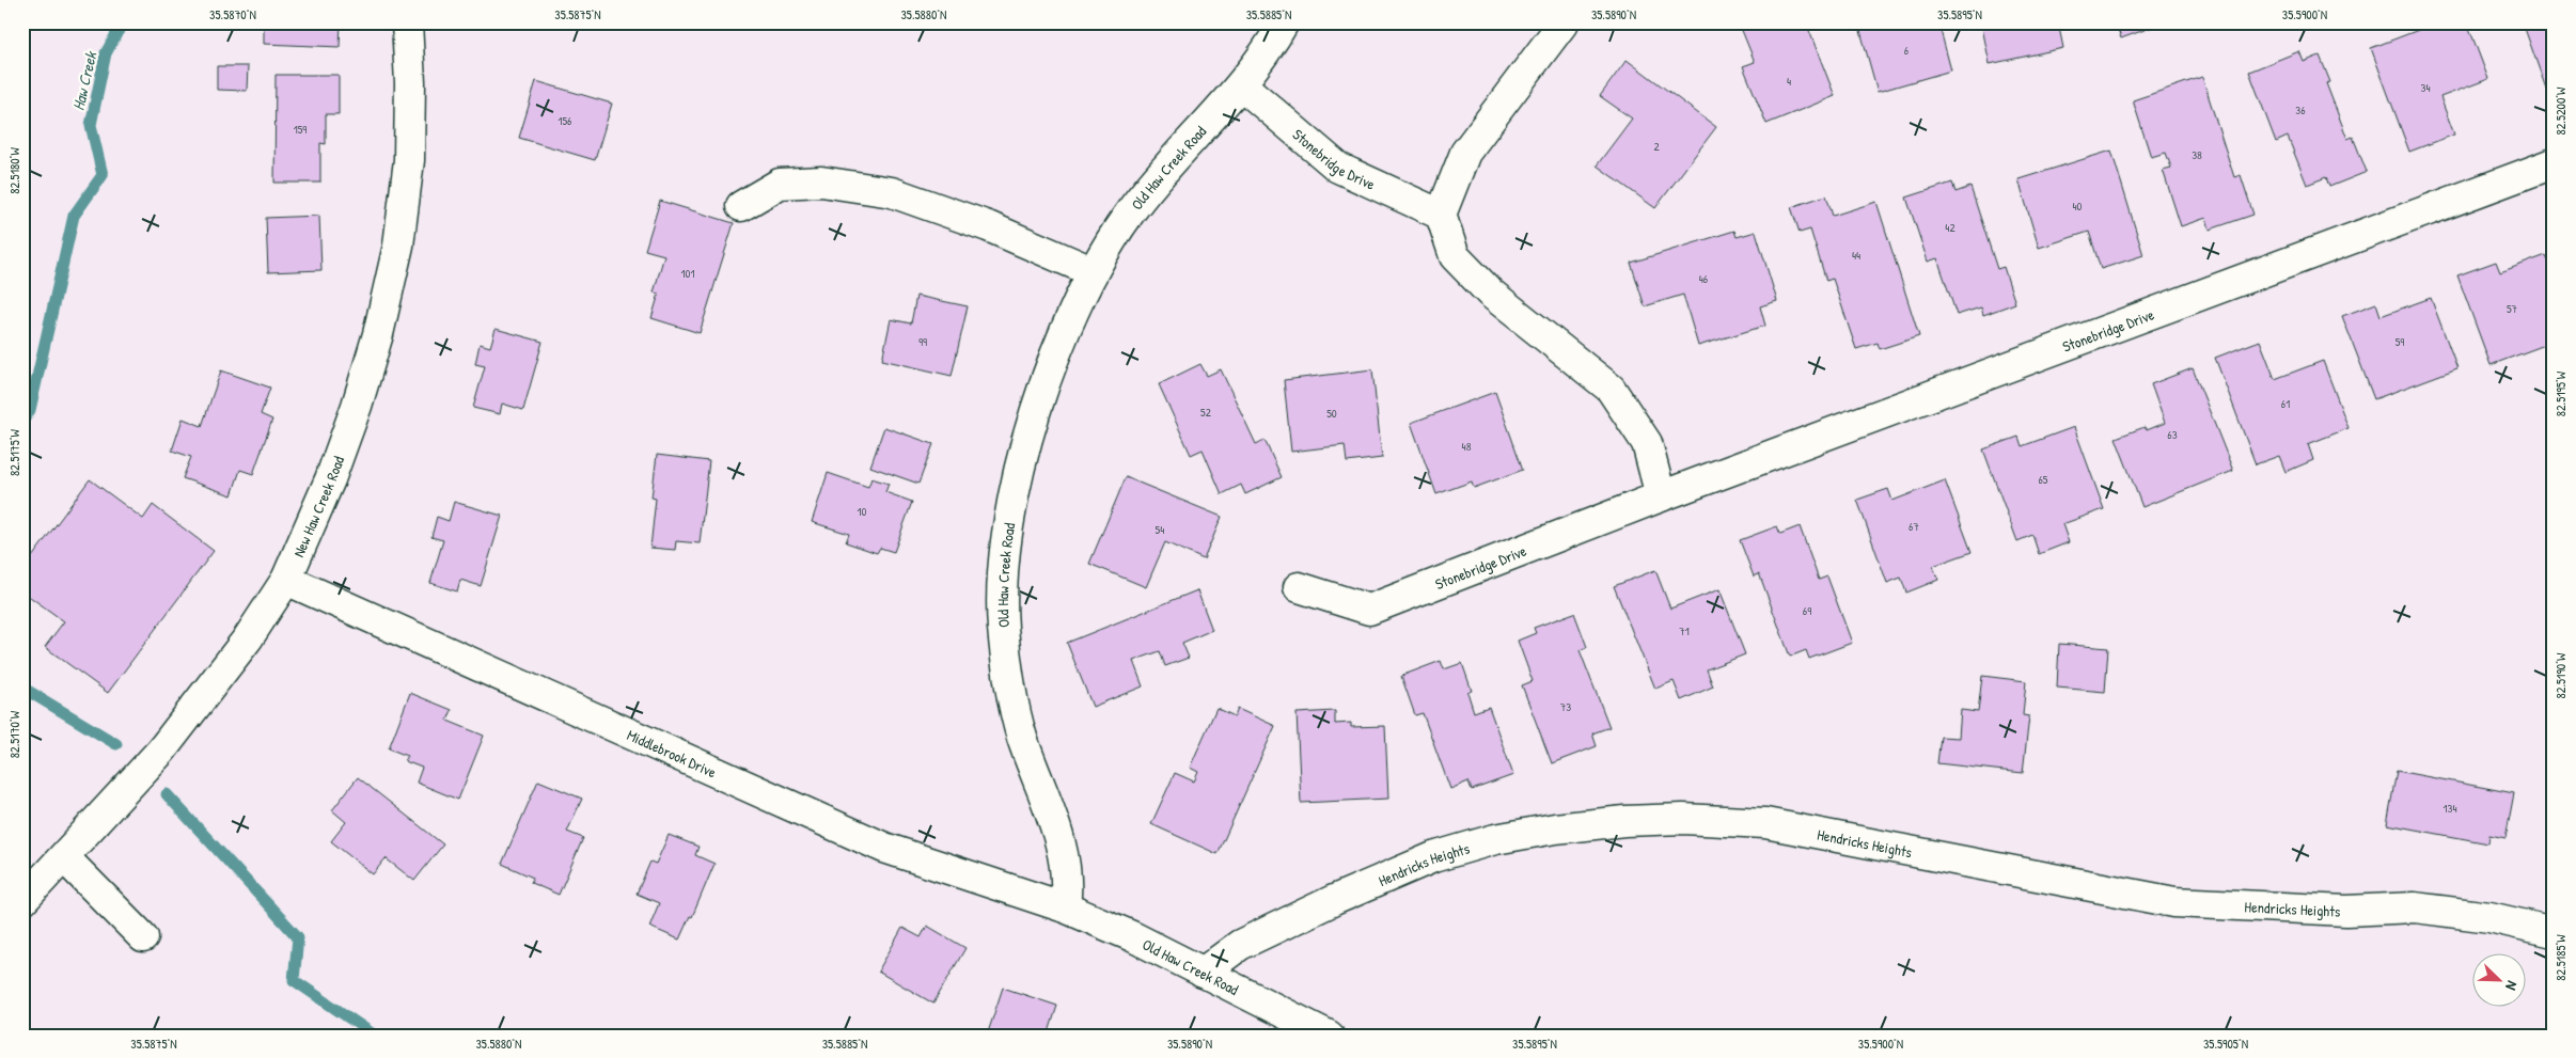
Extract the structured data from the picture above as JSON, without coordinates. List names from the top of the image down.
{
  "streets": {
    "street": [
      "Stonebridge Drive",
      "Old Haw Creek Road",
      "New Haw Creek Road",
      "Middlebrook Drive",
      "Hendricks Heights"
    ]
  },
  "crossings": [
    ["Stonebridge Drive", "Old Haw Creek Road"],
    ["Old Haw Creek Road", "Middlebrook Drive"],
    ["Old Haw Creek Road", "Hendricks Heights"],
    ["New Haw Creek Road", "Middlebrook Drive"]
  ],
  "water": ["Haw Creek"],
  "house_numbers": [
    "6",
    "4",
    "34",
    "36",
    "156",
    "159",
    "2",
    "38",
    "40",
    "42",
    "44",
    "101",
    "46",
    "57",
    "99",
    "59",
    "61",
    "52",
    "50",
    "63",
    "48",
    "65",
    "10",
    "67",
    "54",
    "69",
    "71",
    "73",
    "134"
  ],
  "north": "bottom right",
  "coordinates": [
    "35.5870°N",
    "35.5875°N",
    "35.5880°N",
    "35.5885°N",
    "35.5890°N",
    "35.5895°N",
    "35.5900°N",
    "82.5200°W",
    "82.5180°W",
    "82.5195°W",
    "82.5175°W",
    "82.5190°W",
    "82.5170°W",
    "82.5185°W",
    "35.5905°N"
  ]
}
